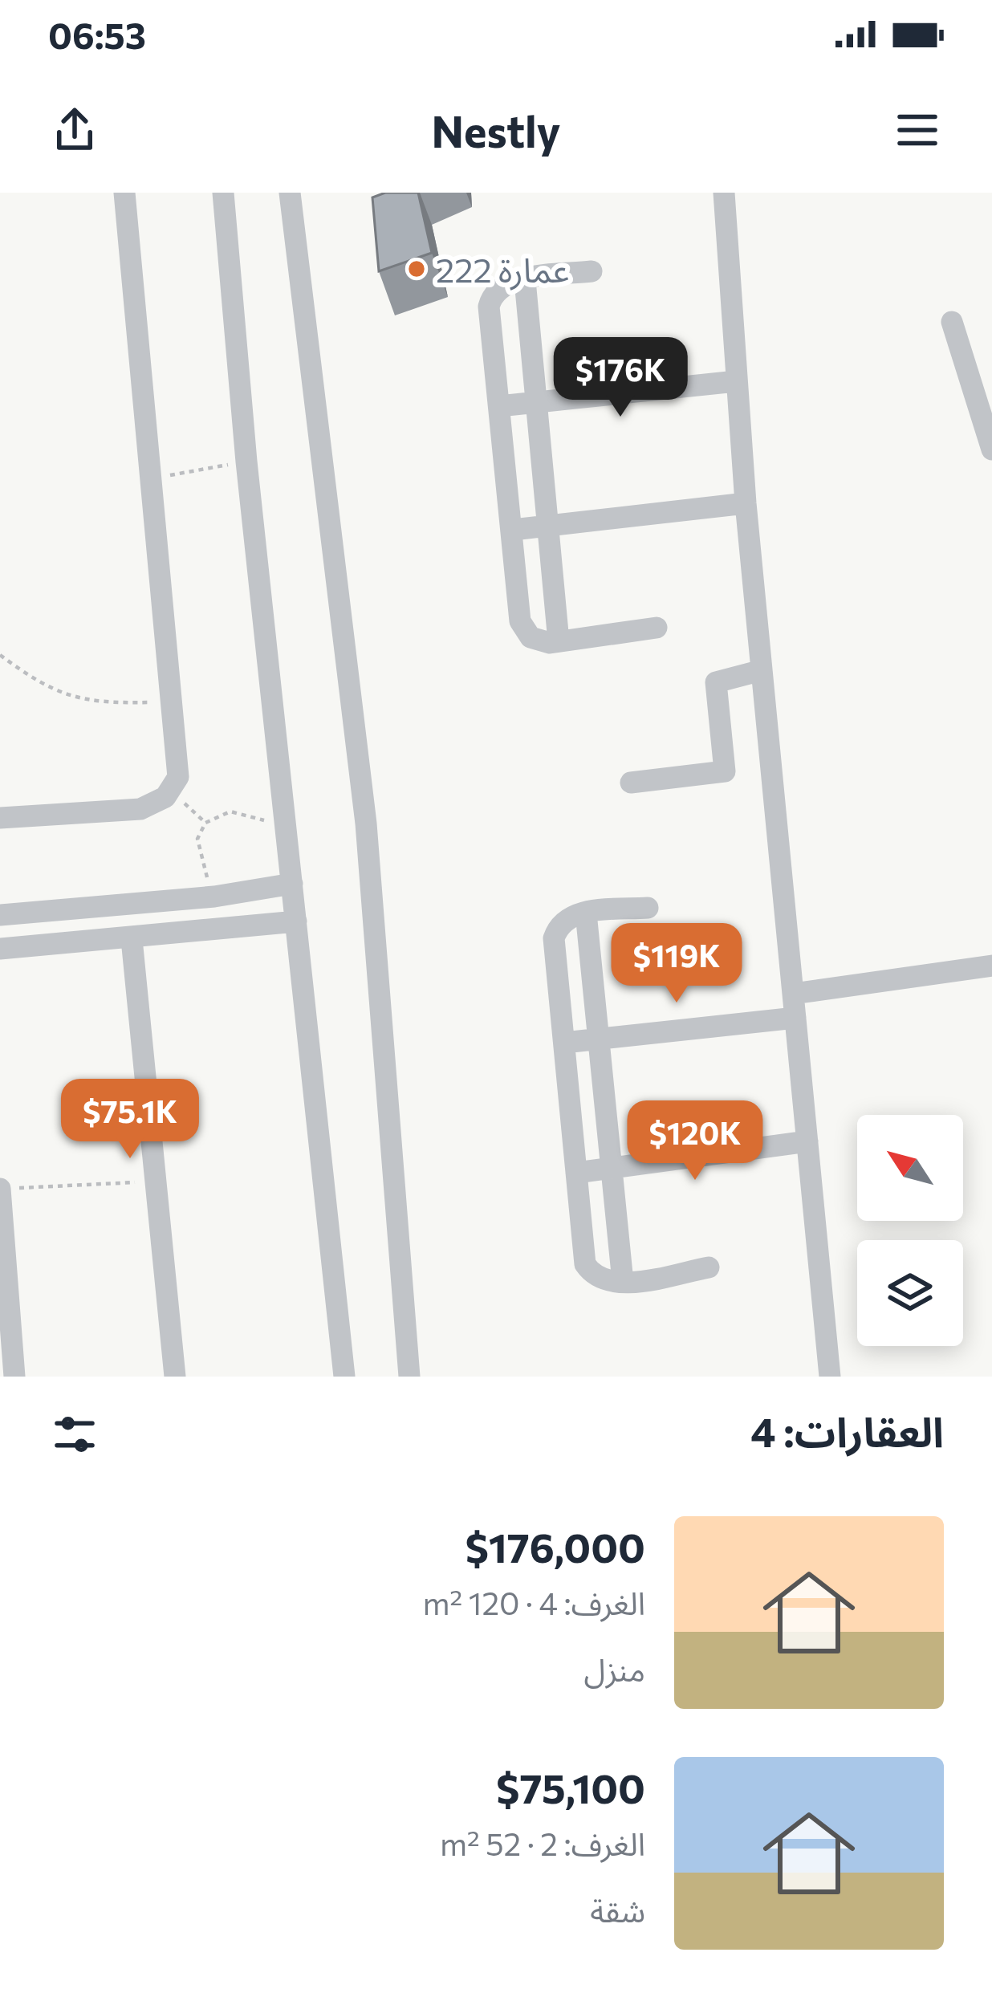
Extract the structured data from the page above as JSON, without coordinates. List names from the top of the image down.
{
  "places": ["عمارة 222"],
  "north": "top left",
  "page": {
    "status": "06:53",
    "header": "Nestly",
    "price": [
      "$176K",
      "$119K",
      "$75.1K",
      "$120K"
    ],
    "heading": "العقارات: 4",
    "list": [
      {
        "name": "$176,000",
        "note": "الغرف: 4 · 120 m² · منزل"
      },
      {
        "name": "$75,100",
        "note": "الغرف: 2 · 52 m² · شقة"
      }
    ]
  }
}
